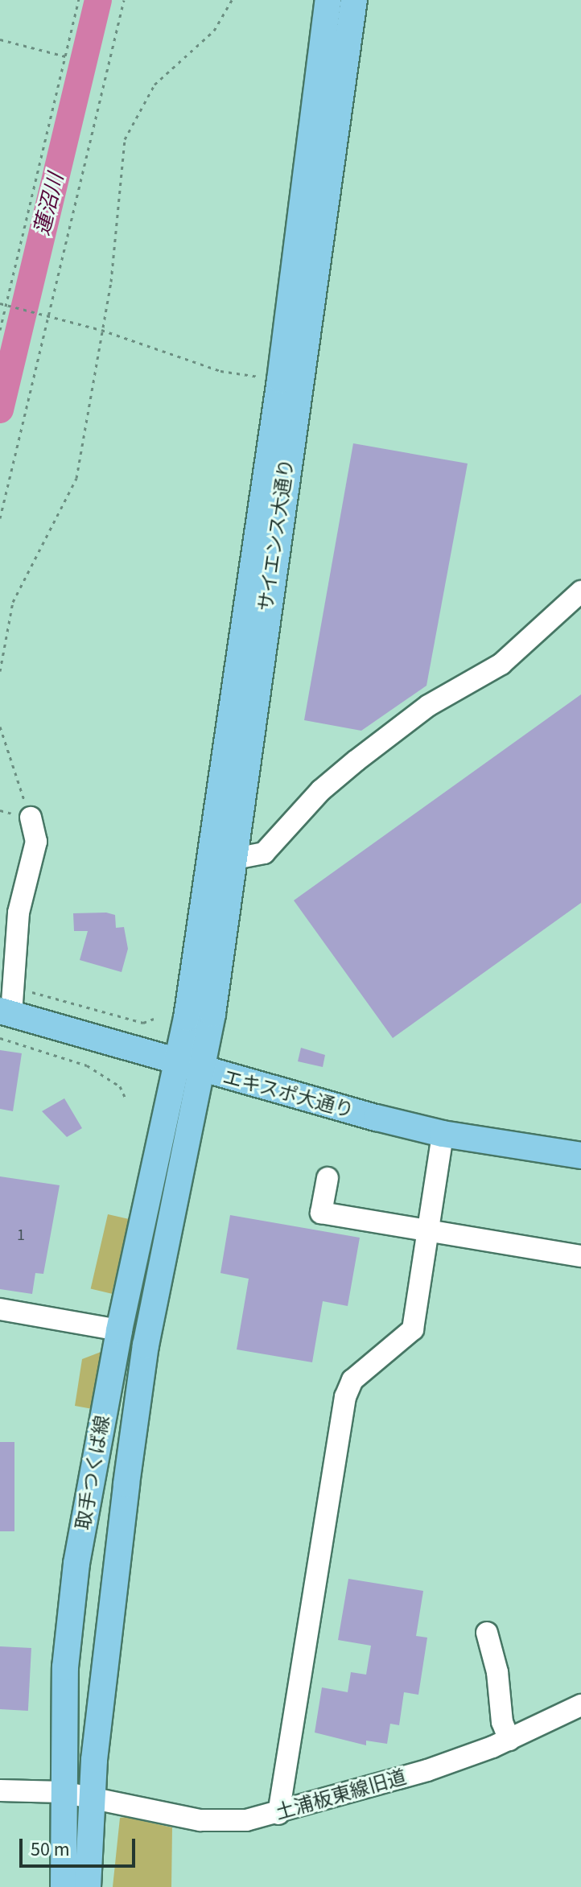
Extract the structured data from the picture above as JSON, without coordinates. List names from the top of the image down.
{
  "streets": {
    "main road": ["サイエンス大通り", "エキスポ大通り", "取手つくば線"],
    "street": ["土浦板東線旧道"]
  },
  "crossings": [
    ["サイエンス大通り", "エキスポ大通り"],
    ["サイエンス大通り", "取手つくば線"],
    ["エキスポ大通り", "取手つくば線"],
    ["取手つくば線", "土浦板東線旧道"]
  ],
  "water": ["蓮沼川"],
  "house_numbers": ["1"],
  "scale_bar": "50 m"
}
